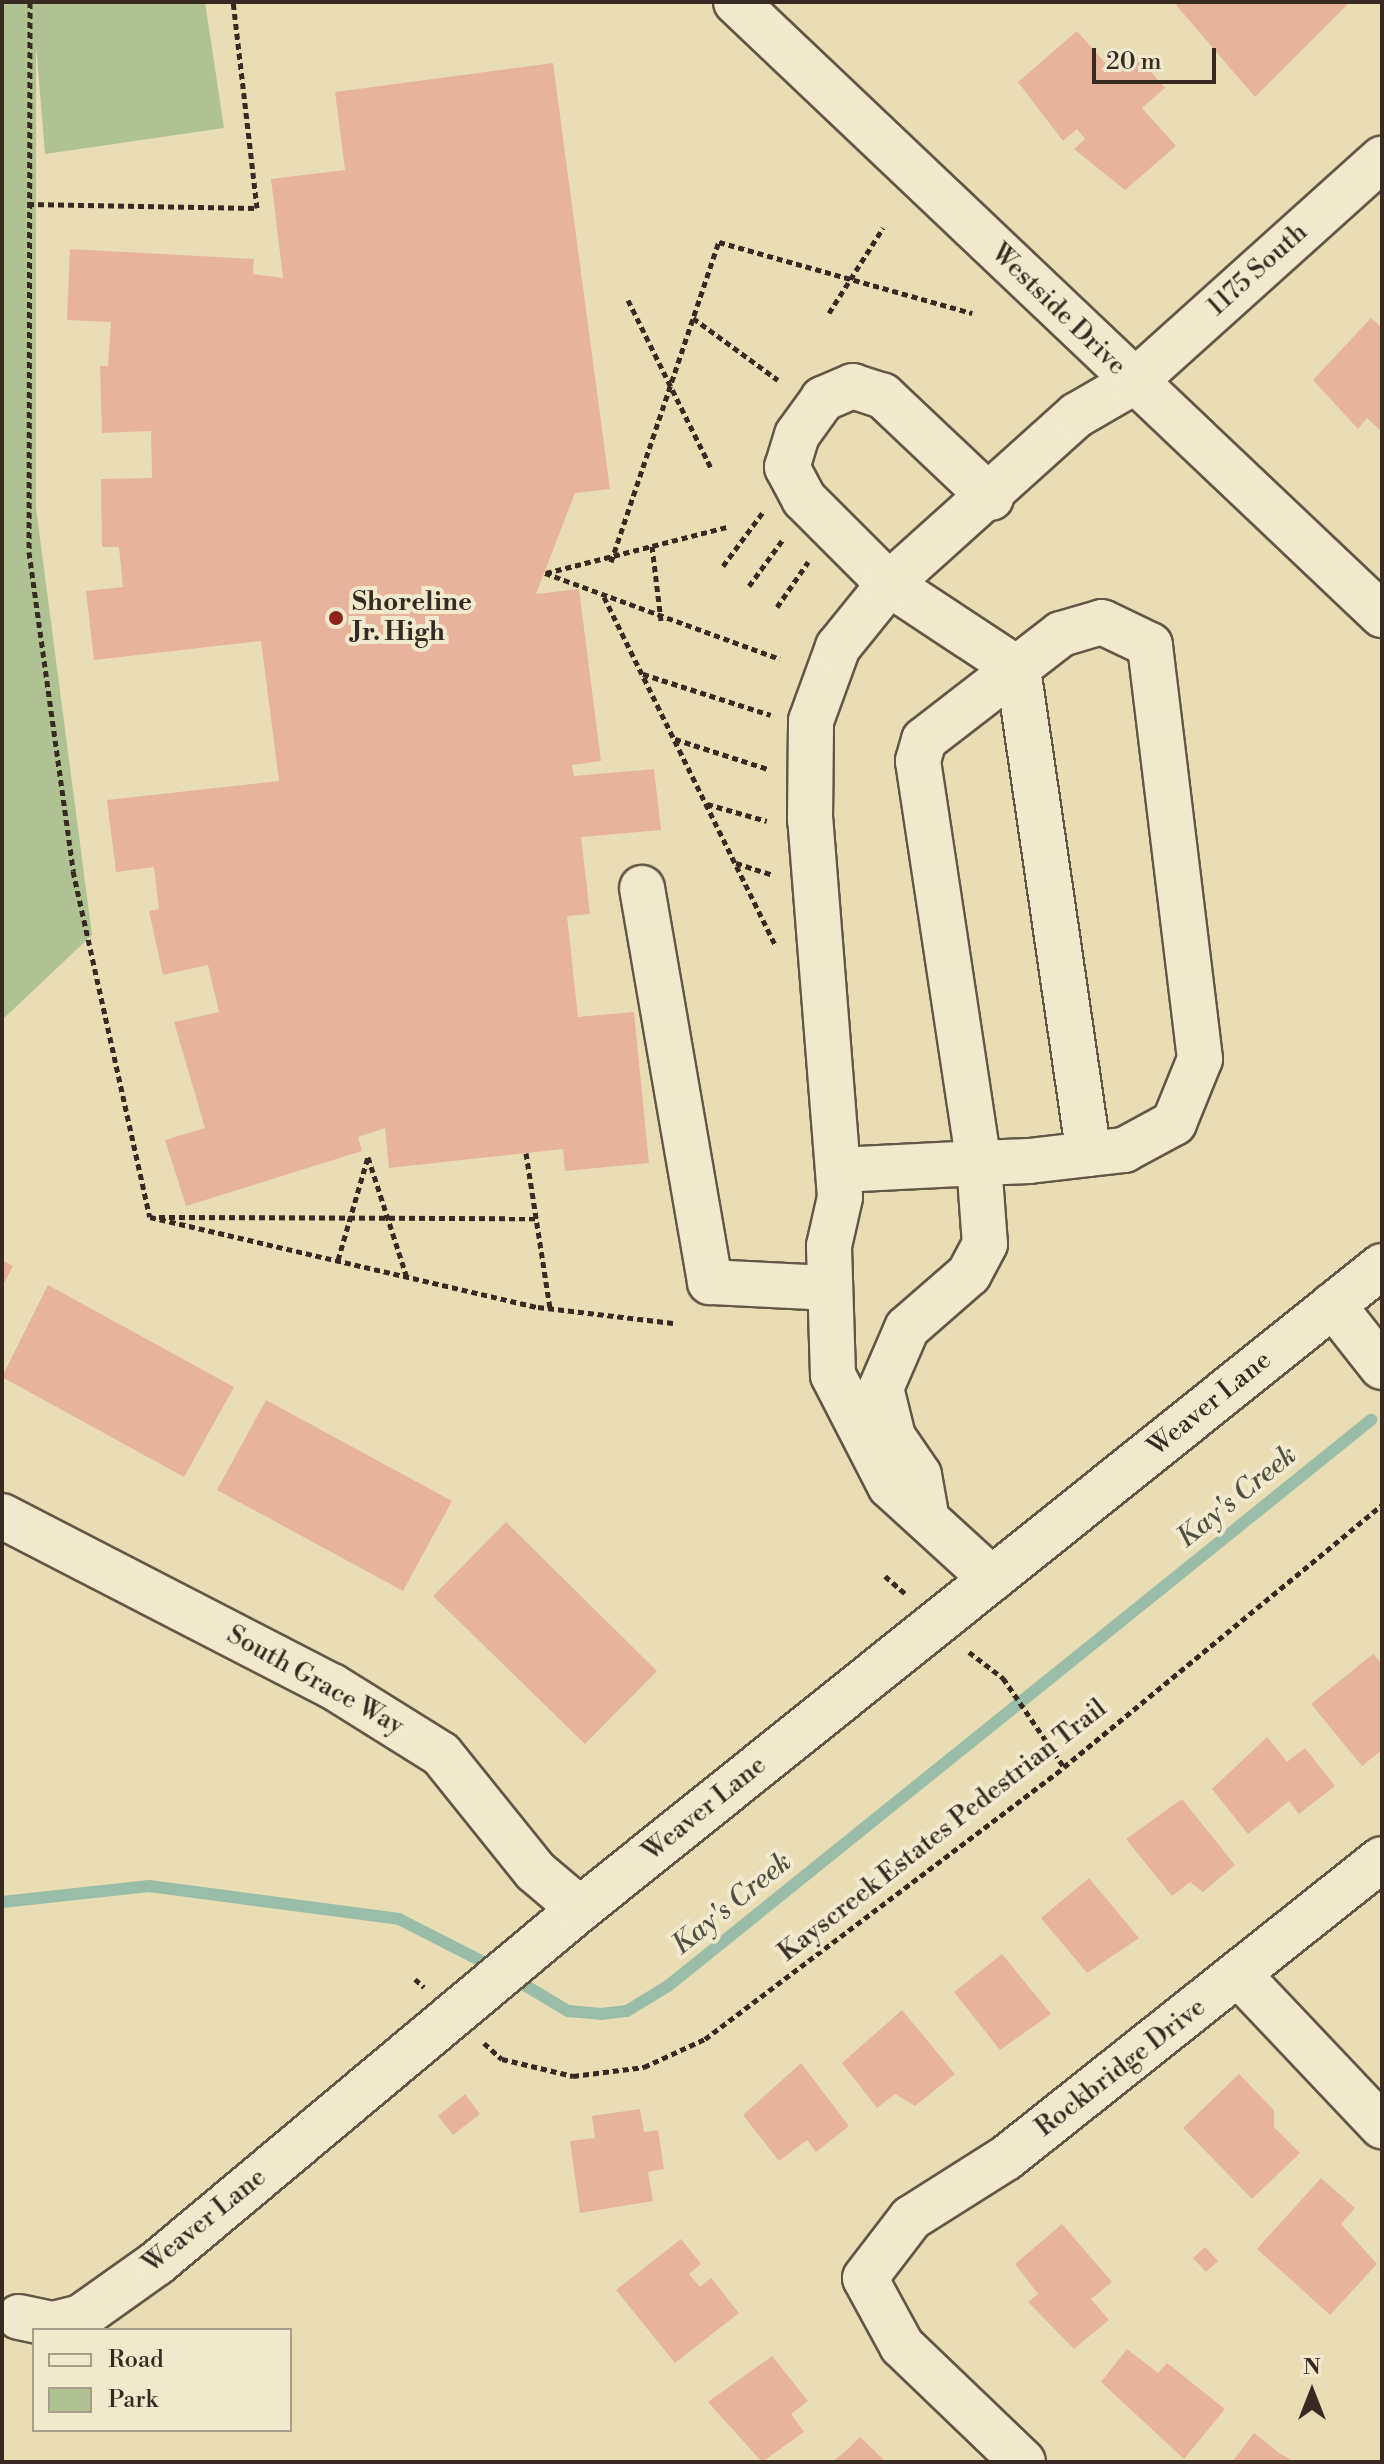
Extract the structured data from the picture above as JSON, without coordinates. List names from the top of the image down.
{
  "streets": {
    "street": [
      "1175 South",
      "Westside Drive",
      "Weaver Lane",
      "South Grace Way",
      "Rockbridge Drive"
    ],
    "path": ["Kayscreek Estates Pedestrian Trail"]
  },
  "crossings": [
    ["1175 South", "Westside Drive"],
    ["1175 South", "Weaver Lane"],
    ["Weaver Lane", "South Grace Way"]
  ],
  "water": ["Kay's Creek"],
  "places": ["Shoreline Jr. High"],
  "legend": ["Road", "Park"],
  "scale_bar": "20 m",
  "north": "top"
}
